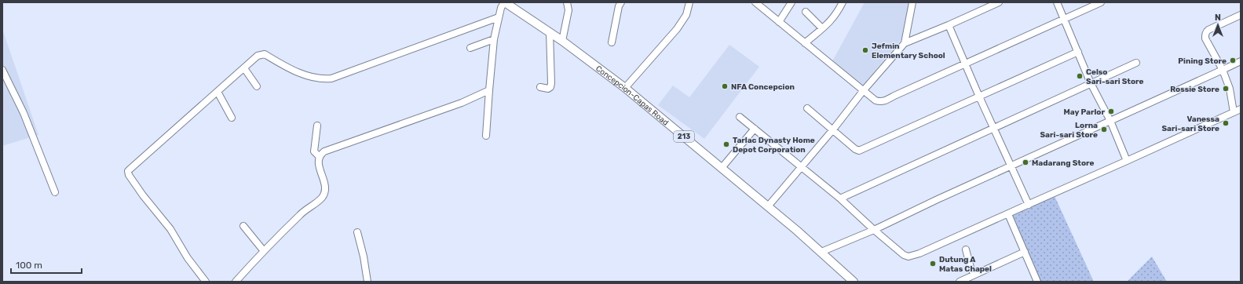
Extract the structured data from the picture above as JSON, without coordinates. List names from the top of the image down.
{
  "streets": {
    "main road": ["Concepcion-Capas Road", "213"]
  },
  "places": [
    "Jefmin Elementary School",
    "Pining Store",
    "Celso Sari-sari Store",
    "NFA Concepcion",
    "Rossie Store",
    "May Parlor",
    "Vanessa Sari-sari Store",
    "Lorna Sari-sari Store",
    "Tarlac Dynasty Home Depot Corporation",
    "Madarang Store",
    "Dutung A Matas Chapel"
  ],
  "scale_bar": "100 m",
  "north": "top"
}
